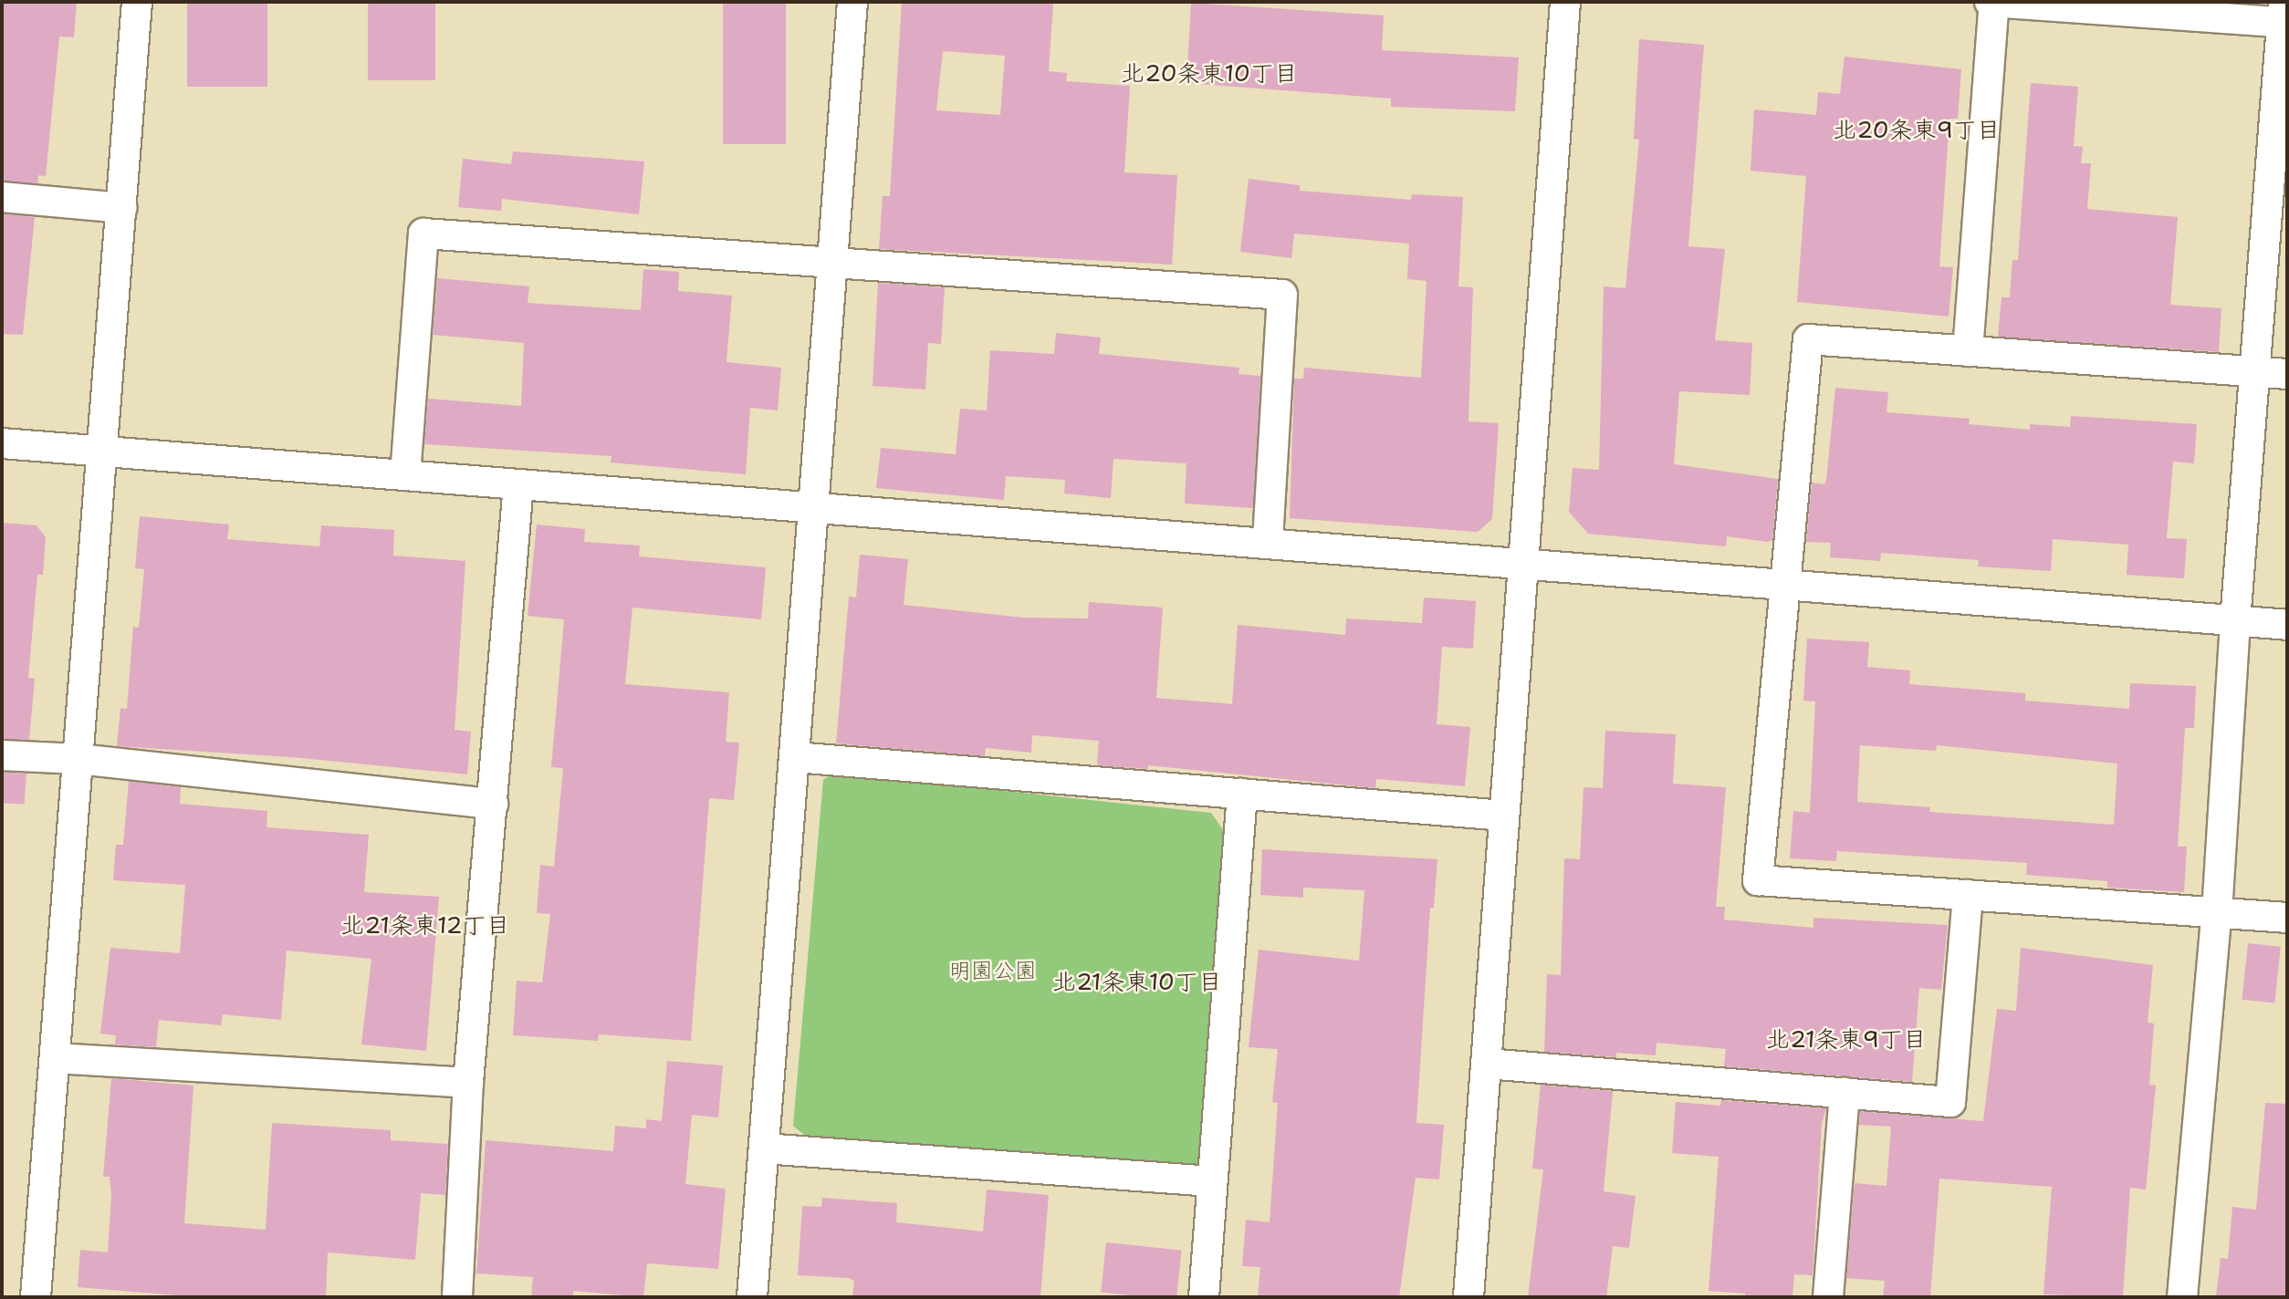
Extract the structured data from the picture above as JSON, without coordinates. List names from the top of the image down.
{
  "districts": [
    "北20条東10丁目",
    "北20条東9丁目",
    "北21条東12丁目",
    "北21条東10丁目",
    "北21条東9丁目"
  ],
  "parks": ["明園公園"]
}
